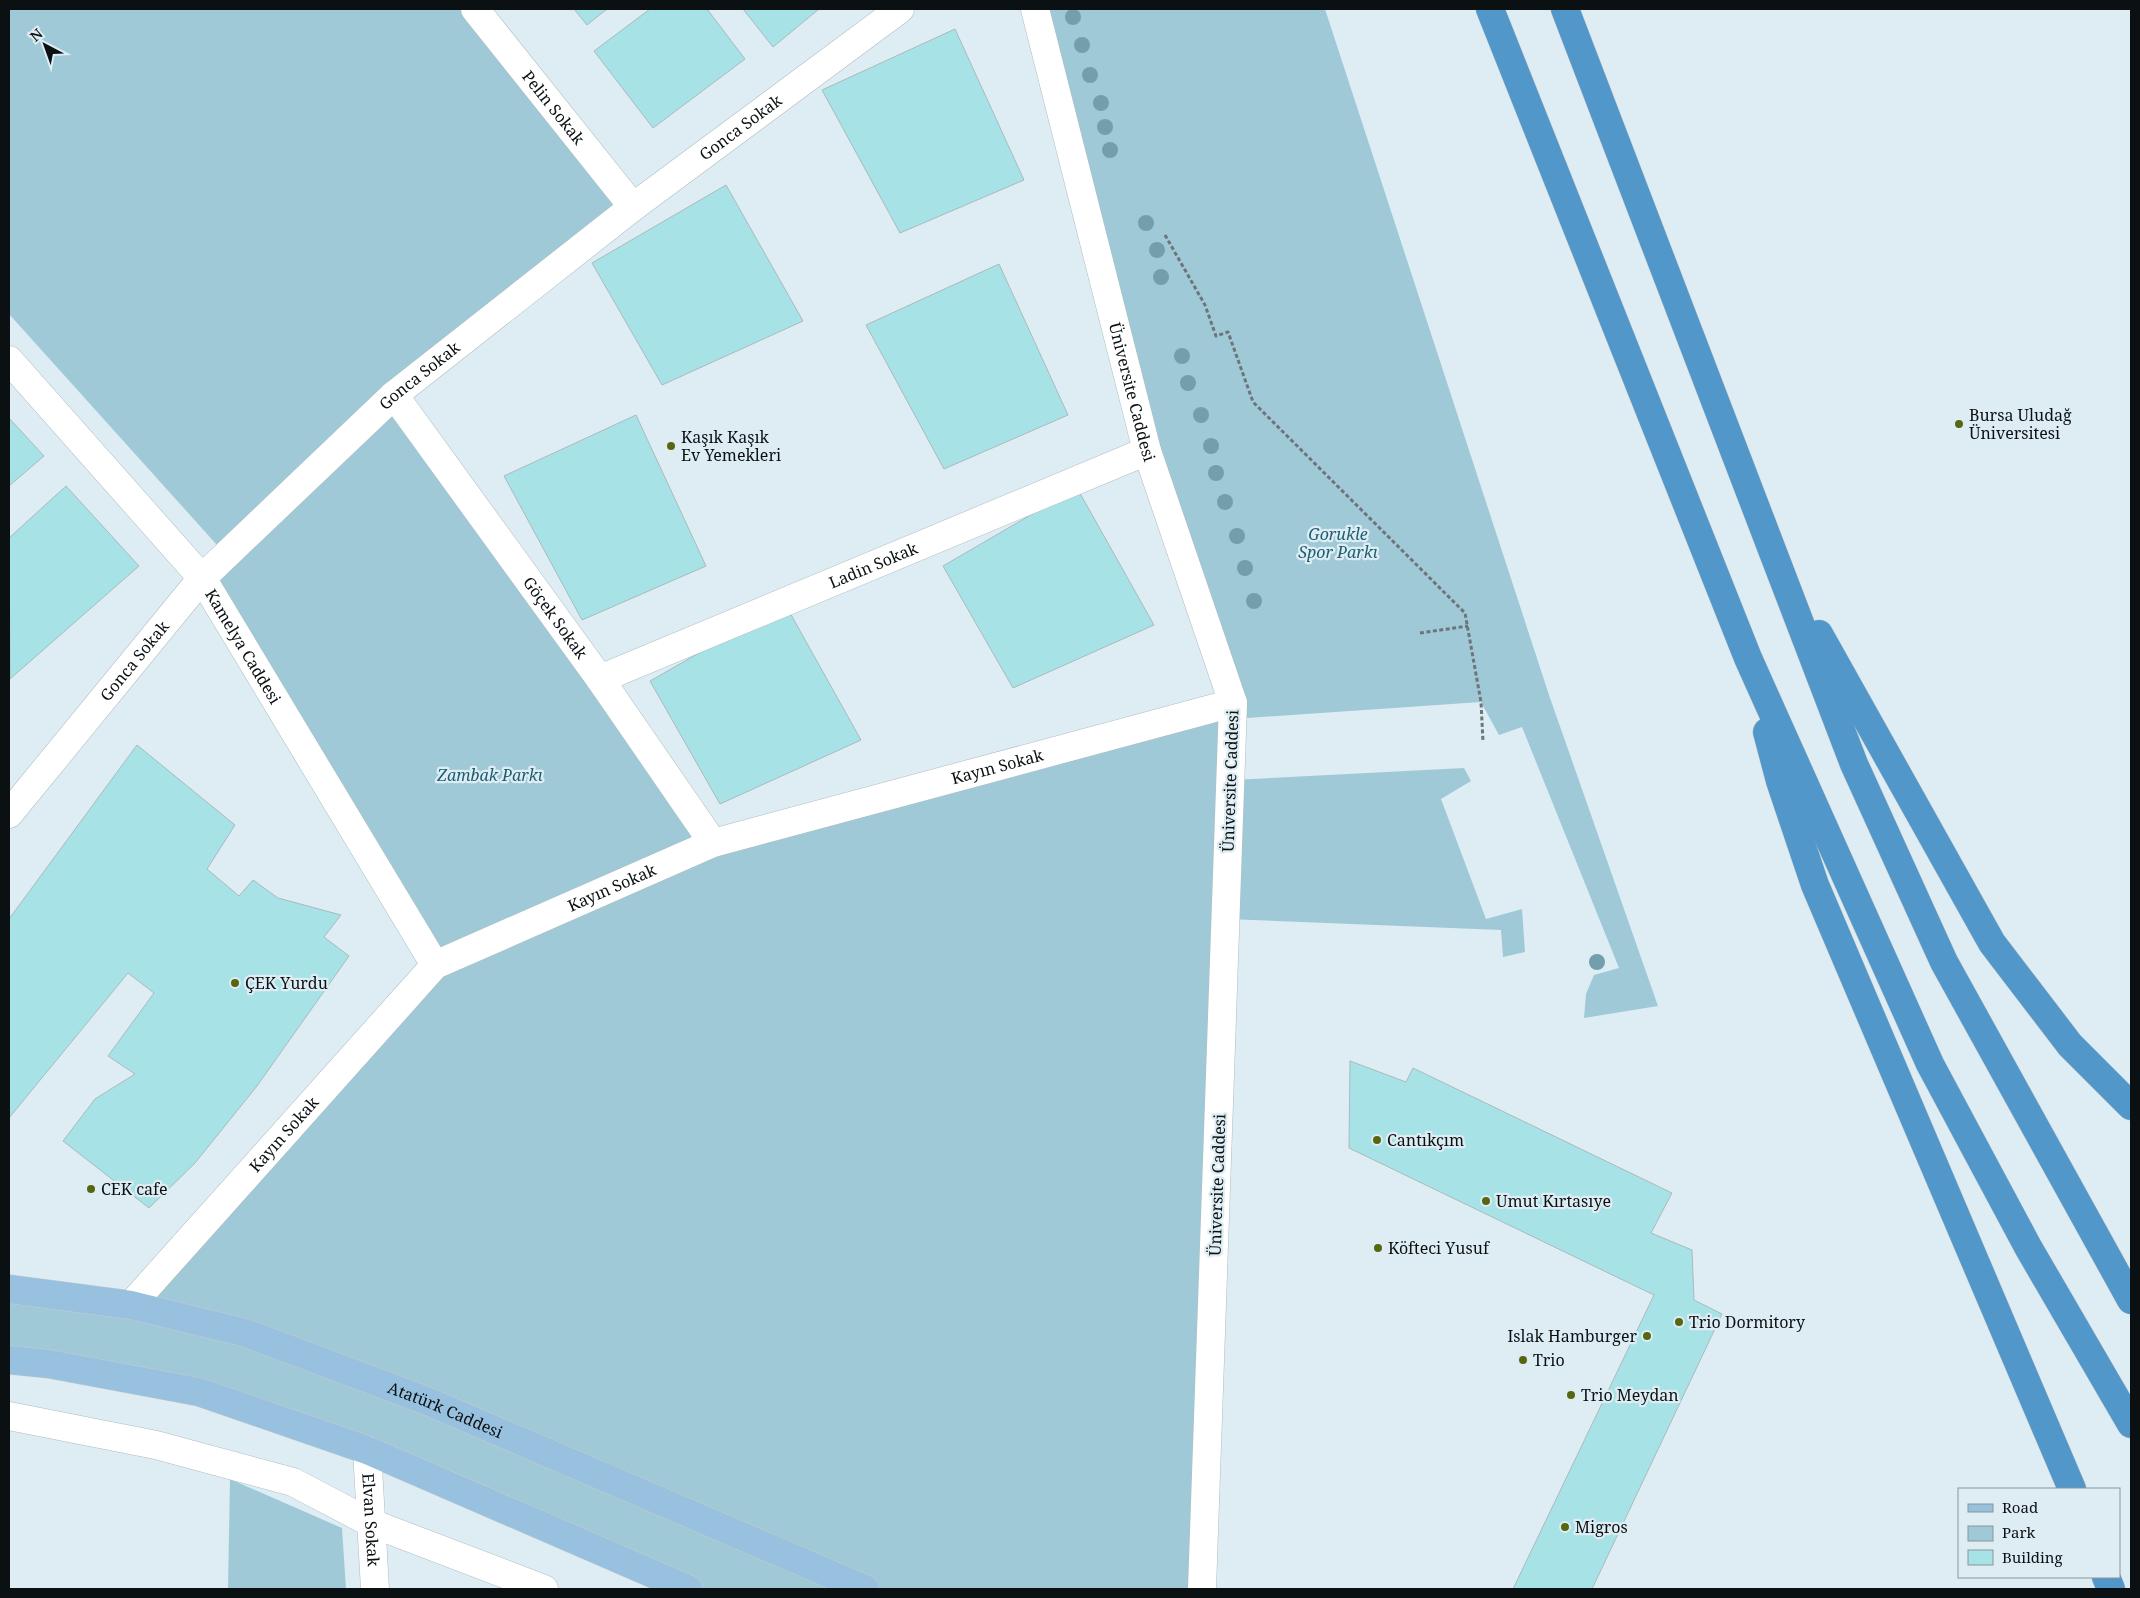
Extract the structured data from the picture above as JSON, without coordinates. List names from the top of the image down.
{
  "streets": {
    "main road": ["Atatürk Caddesi"],
    "street": [
      "Pelin Sokak",
      "Gonca Sokak",
      "Üniversite Caddesi",
      "Ladin Sokak",
      "Göçek Sokak",
      "Kamelya Caddesi",
      "Kayın Sokak",
      "Elvan Sokak"
    ]
  },
  "crossings": [
    ["Pelin Sokak", "Gonca Sokak"],
    ["Gonca Sokak", "Göçek Sokak"],
    ["Gonca Sokak", "Kamelya Caddesi"],
    ["Üniversite Caddesi", "Ladin Sokak"],
    ["Üniversite Caddesi", "Kayın Sokak"],
    ["Ladin Sokak", "Göçek Sokak"],
    ["Göçek Sokak", "Kayın Sokak"],
    ["Kamelya Caddesi", "Kayın Sokak"],
    ["Kayın Sokak", "Atatürk Caddesi"]
  ],
  "parks": ["Gorukle Spor Parkı", "Zambak Parkı"],
  "places": [
    "Bursa Uludağ Üniversitesi",
    "Kaşık Kaşık Ev Yemekleri",
    "ÇEK Yurdu",
    "Cantıkçım",
    "CEK cafe",
    "Umut Kırtasıye",
    "Köfteci Yusuf",
    "Trio Dormitory",
    "Islak Hamburger",
    "Trio",
    "Trio Meydan",
    "Migros"
  ],
  "legend": ["Road", "Park", "Building"],
  "north": "top left"
}
